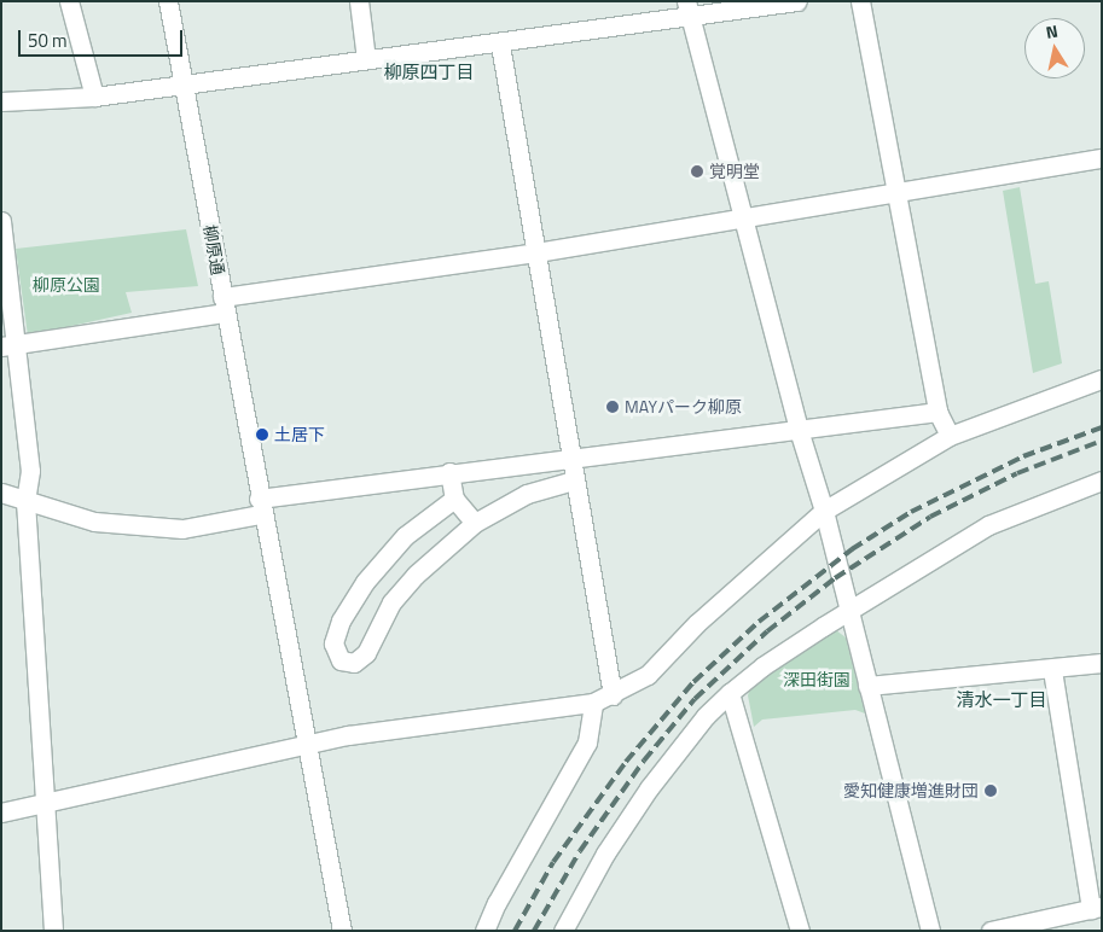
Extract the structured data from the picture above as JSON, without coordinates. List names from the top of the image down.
{
  "streets": {
    "street": ["柳原通"]
  },
  "districts": ["柳原四丁目", "清水一丁目"],
  "parks": ["柳原公園", "深田街園"],
  "places": [
    "覚明堂",
    "MAYパーク柳原",
    "土居下",
    "愛知健康増進財団"
  ],
  "scale_bar": "50 m",
  "north": "top"
}
